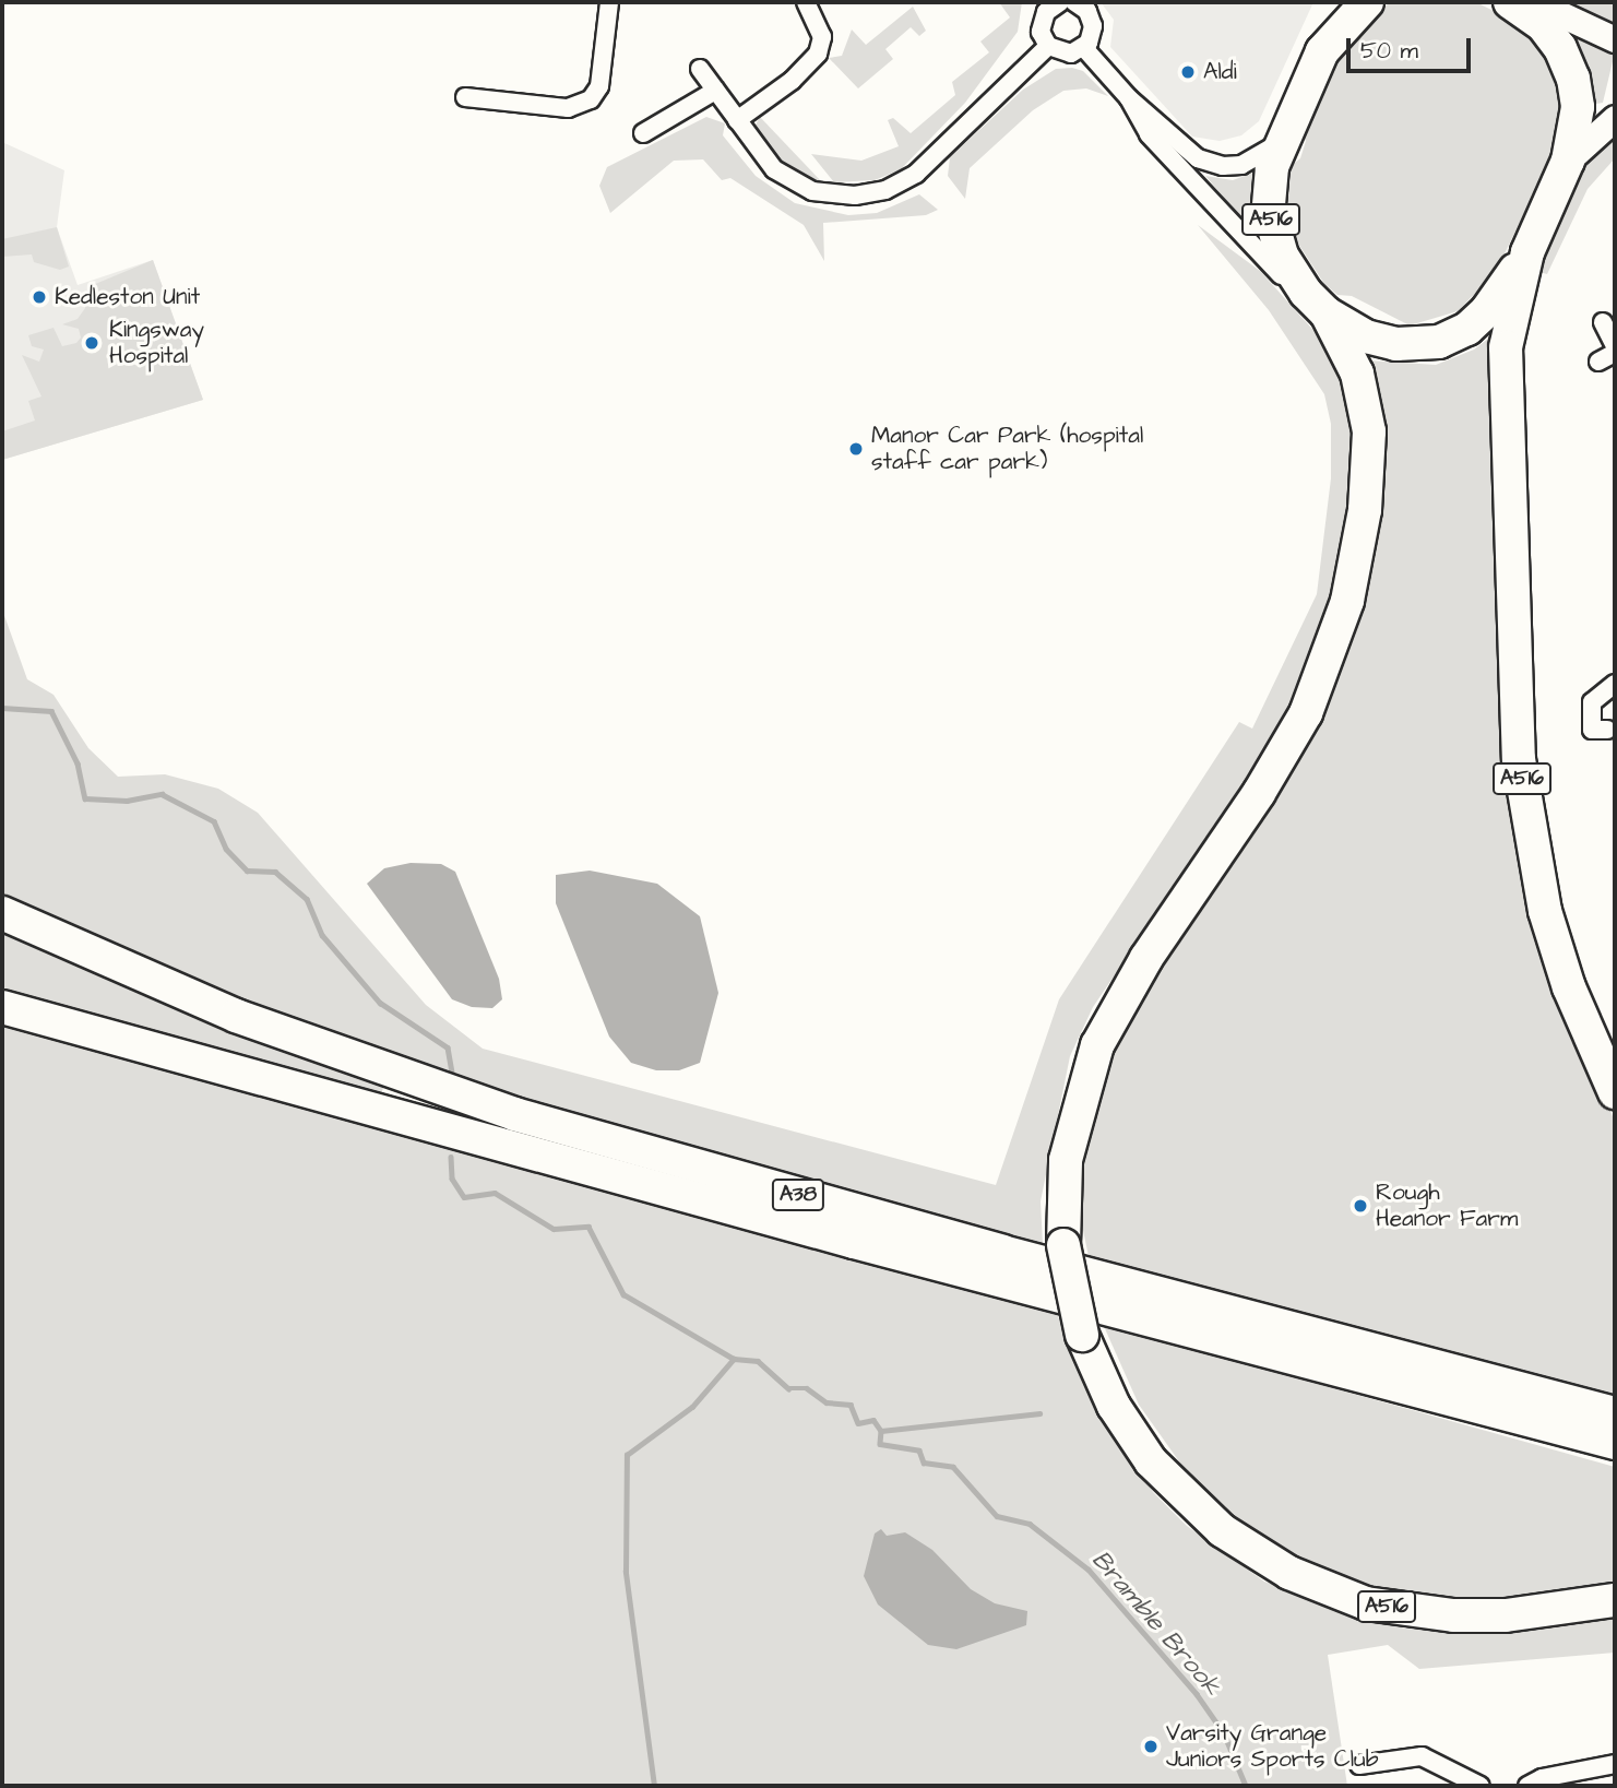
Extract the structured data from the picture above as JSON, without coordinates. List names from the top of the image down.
{
  "streets": {
    "highway": ["A516", "A38"]
  },
  "water": ["Bramble Brook"],
  "places": [
    "Aldi",
    "Kedleston Unit",
    "Kingsway Hospital",
    "Manor Car Park (hospital staff car park)",
    "Rough Heanor Farm",
    "Varsity Grange Juniors Sports Club"
  ],
  "scale_bar": "50 m"
}
